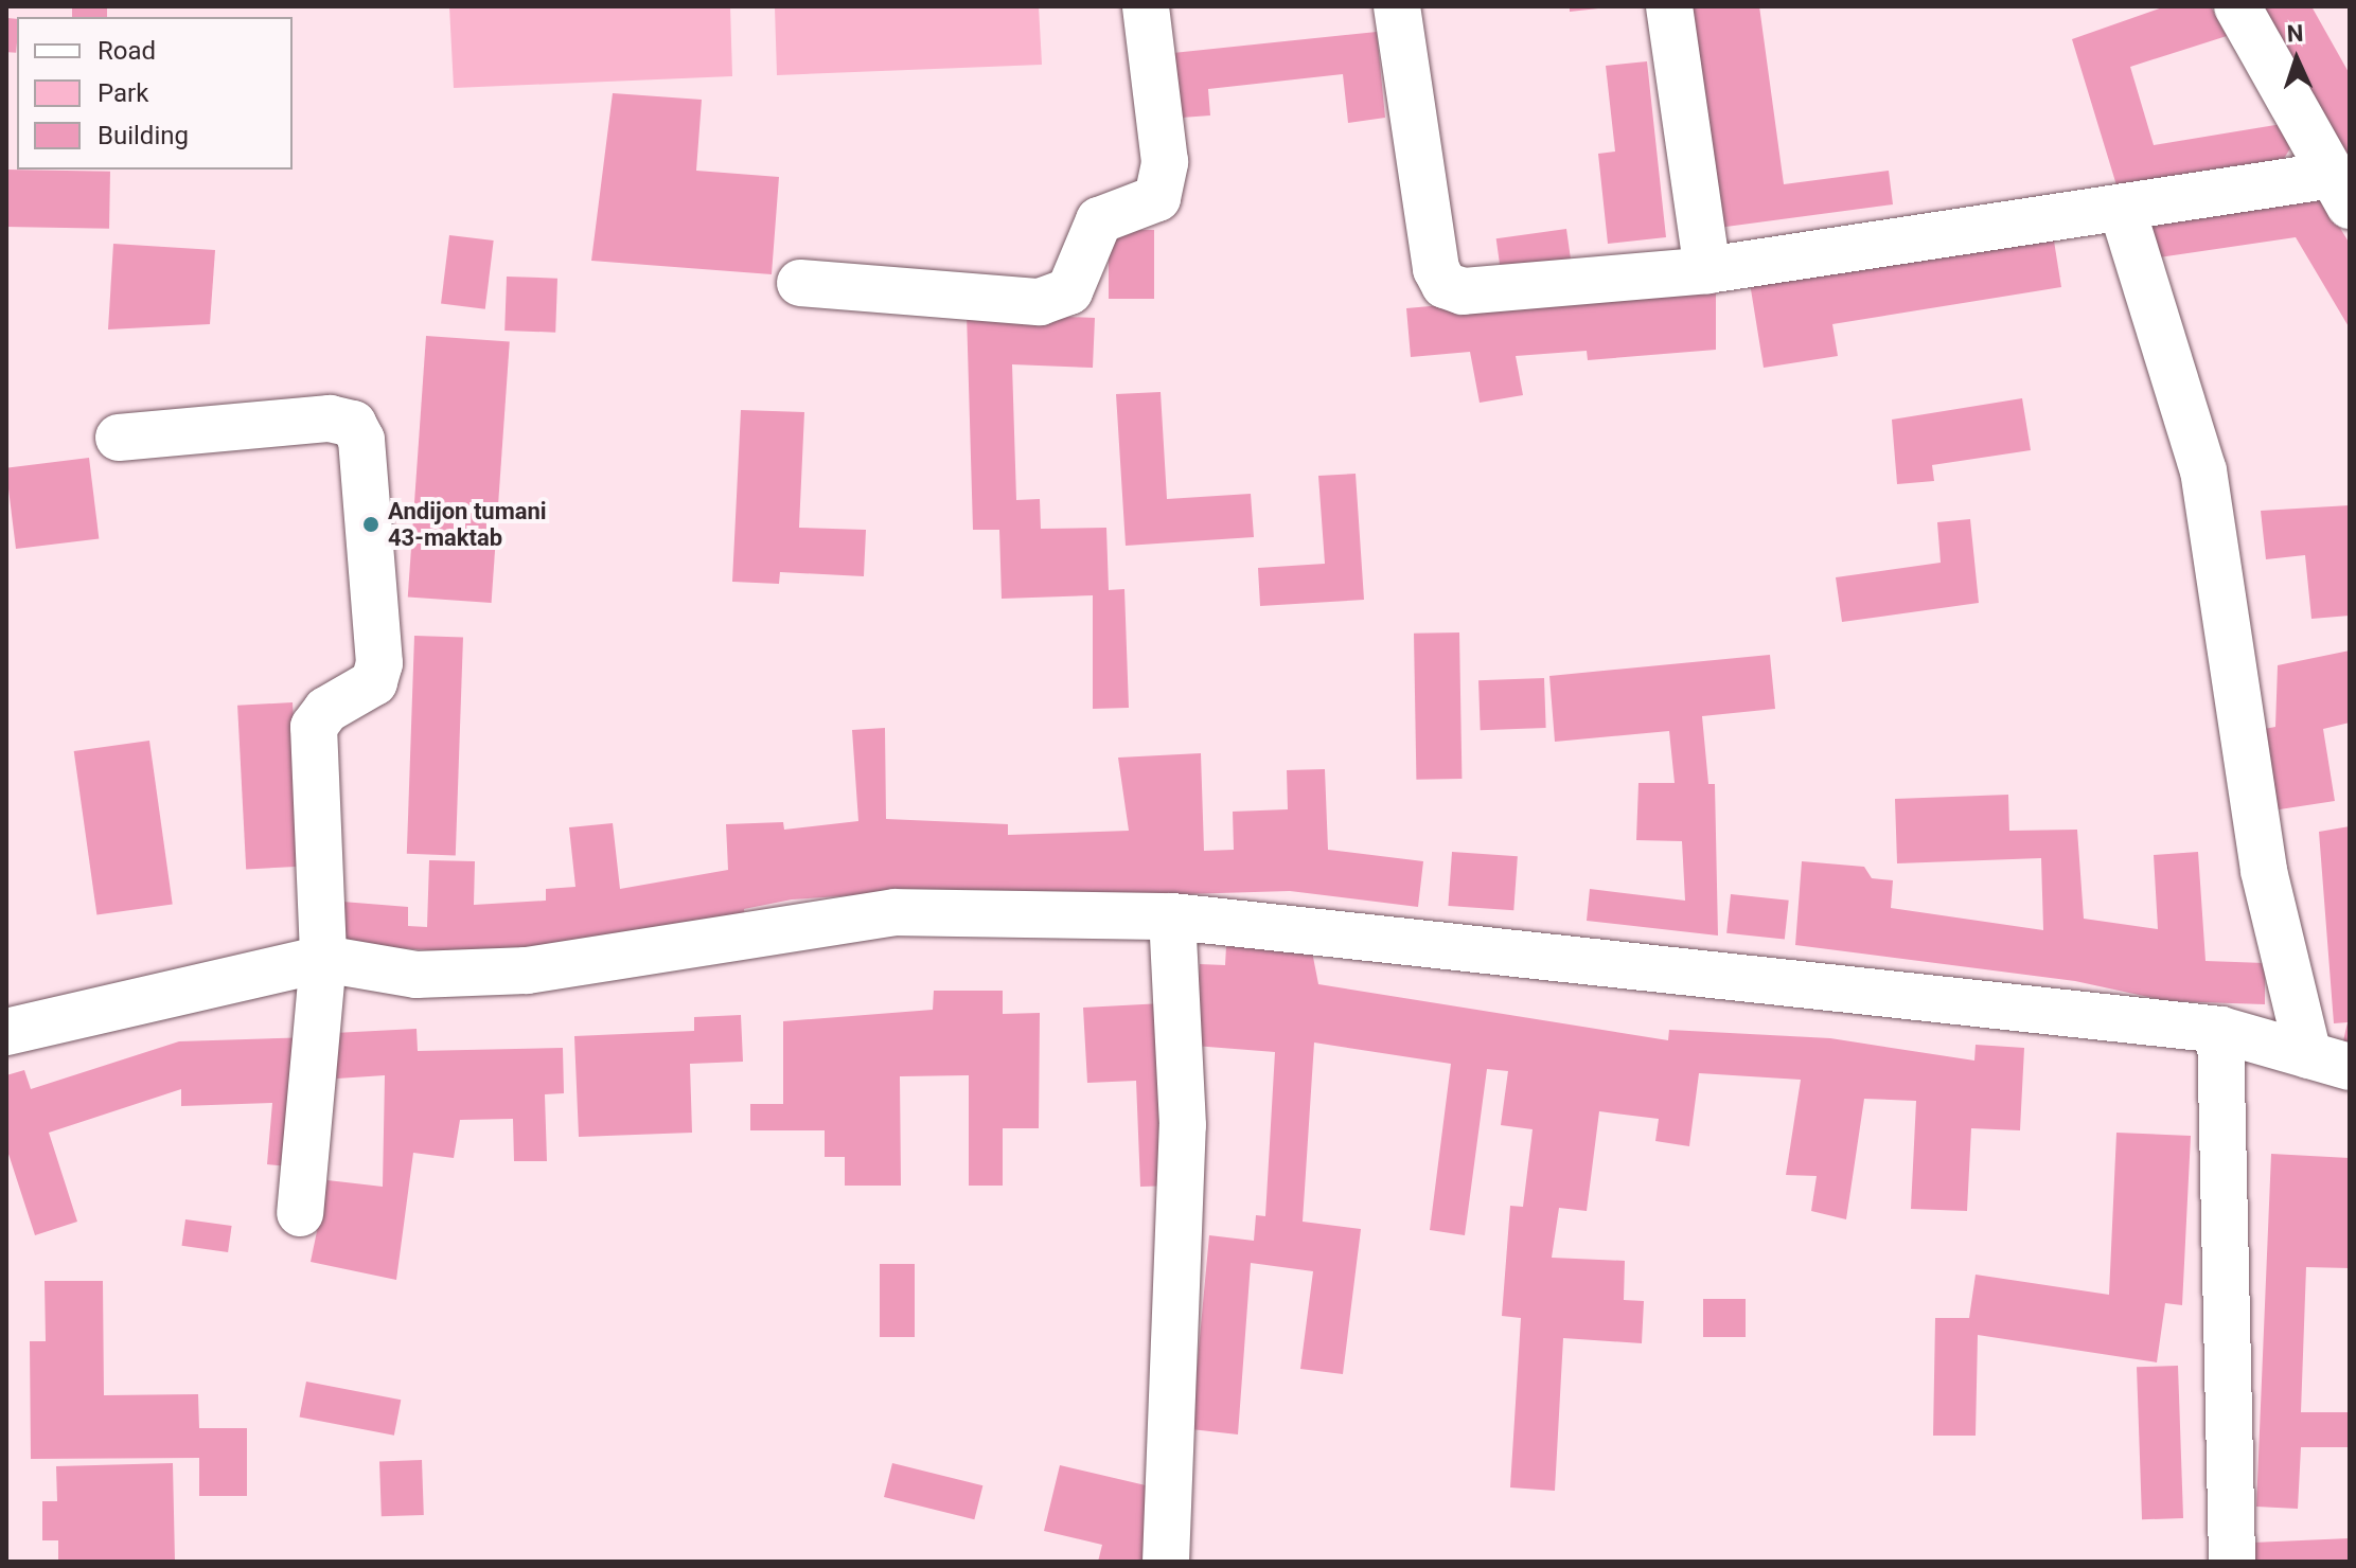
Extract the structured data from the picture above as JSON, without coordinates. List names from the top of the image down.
{
  "places": ["Andijon tumani 43-maktab"],
  "legend": ["Road", "Park", "Building"],
  "north": "top"
}
